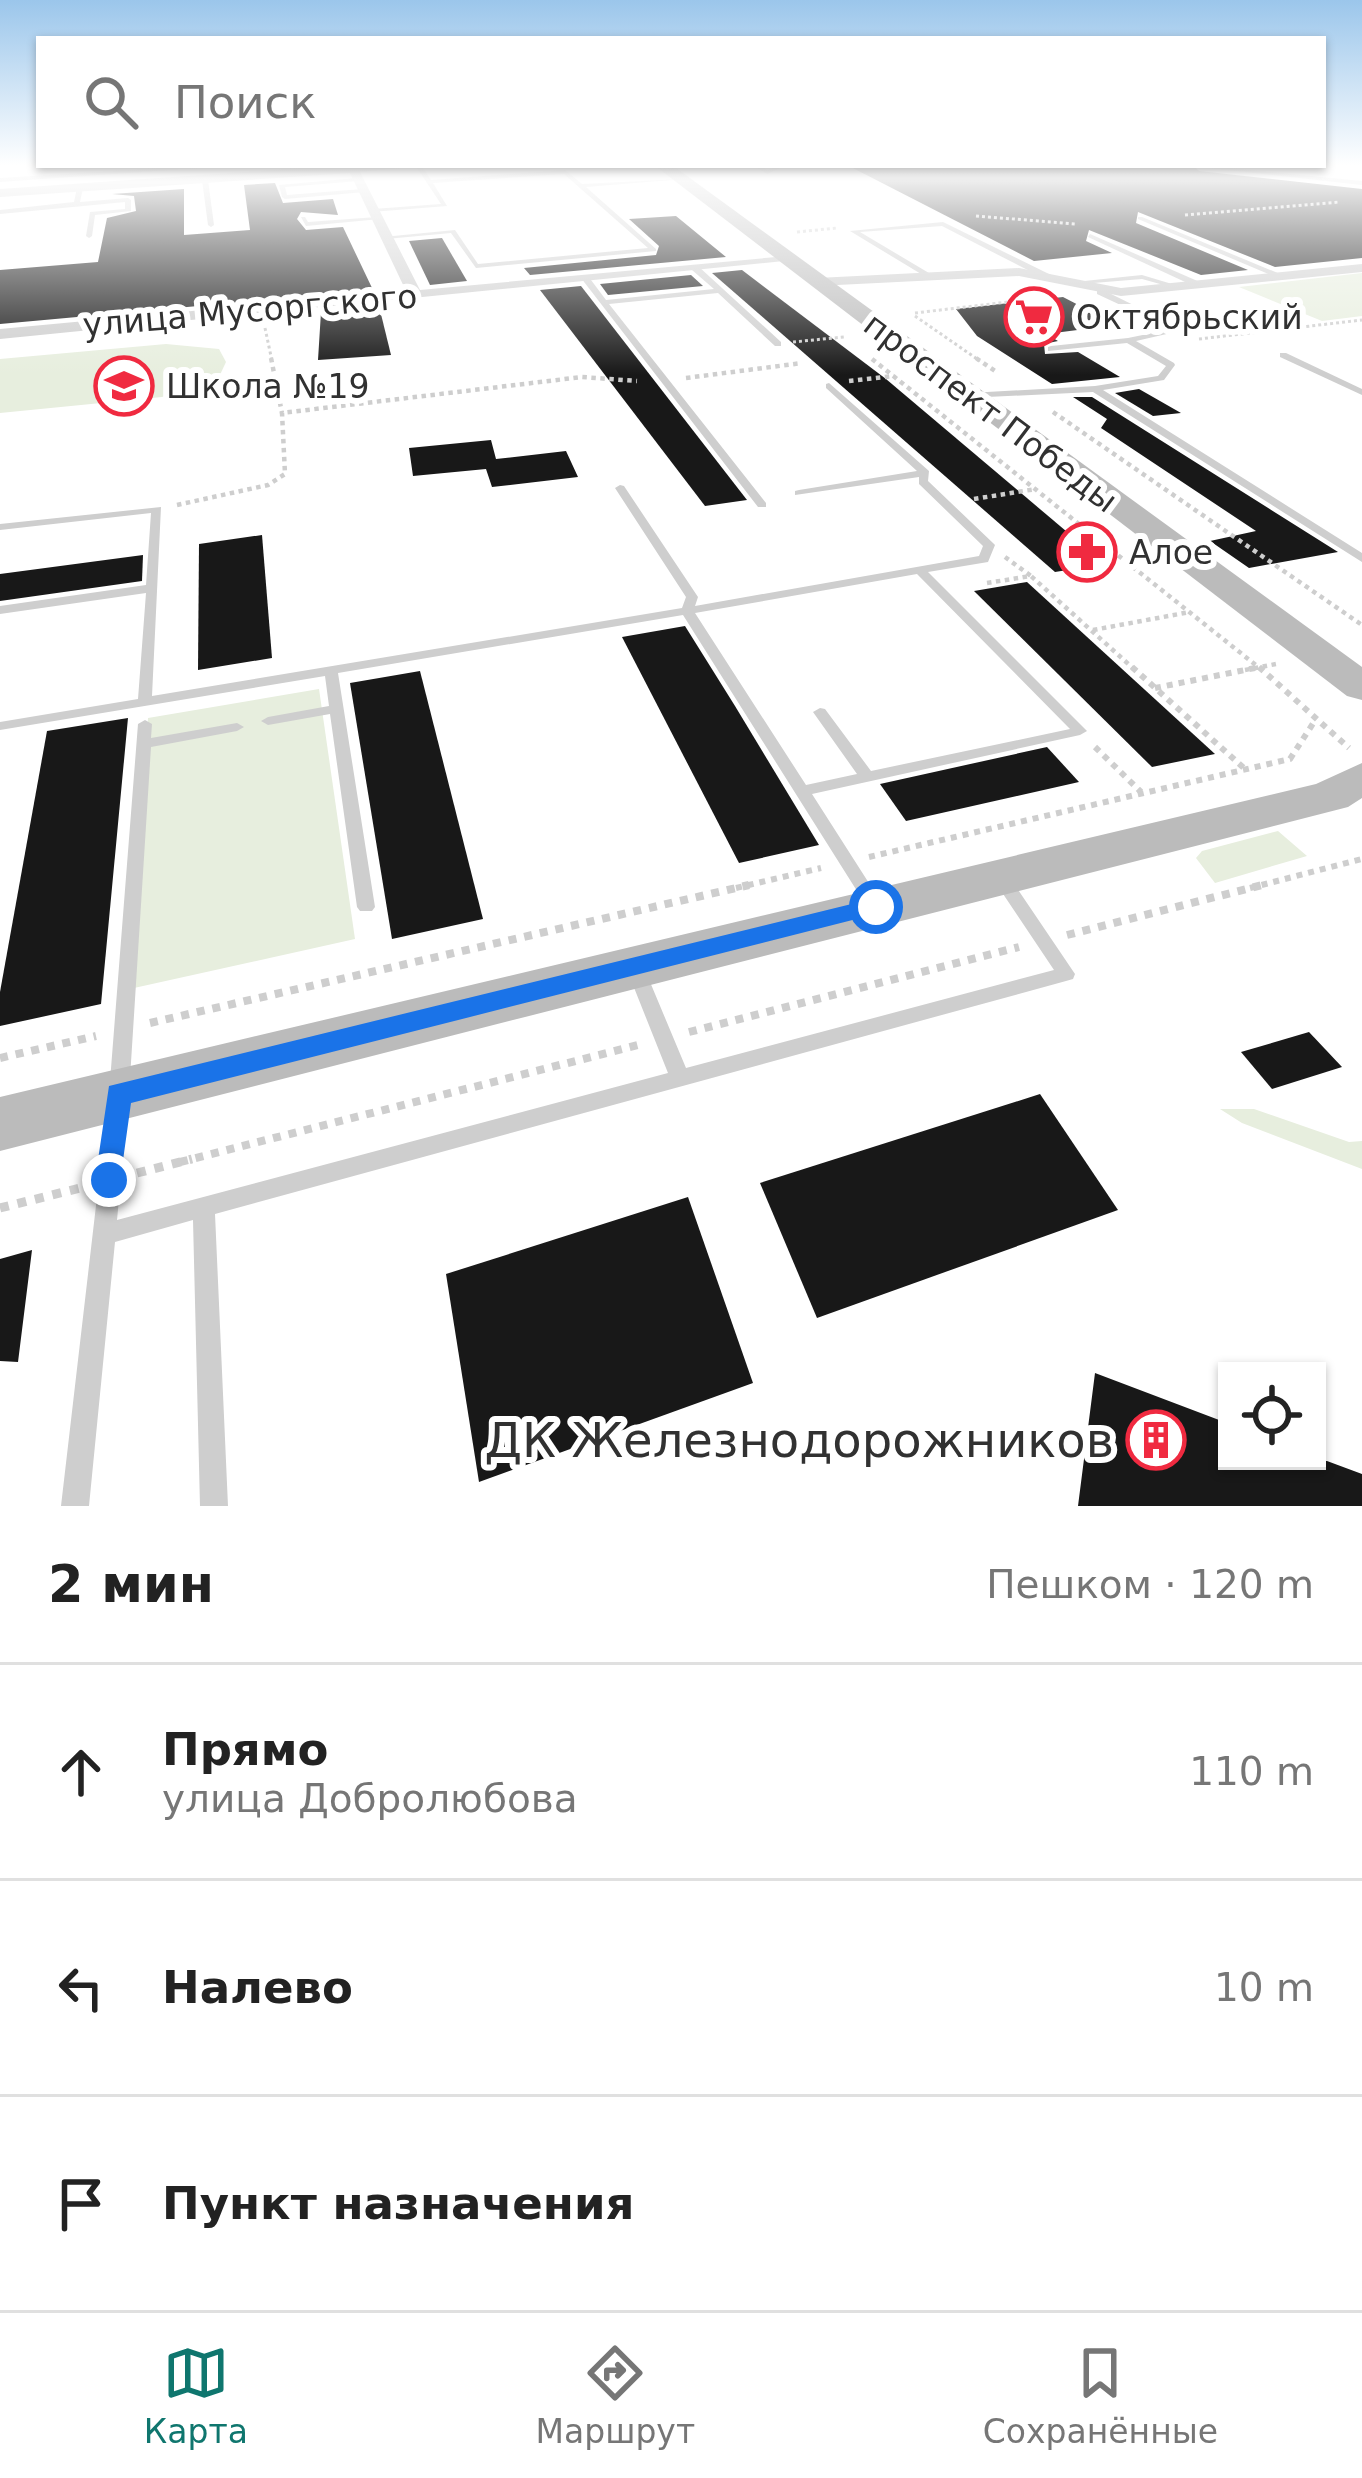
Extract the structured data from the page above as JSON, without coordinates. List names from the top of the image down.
{
  "streets": {
    "main road": ["проспект Победы"],
    "street": ["улица Мусоргского"]
  },
  "crossings": [
    ["улица Мусоргского", "проспект Победы"]
  ],
  "places": {
    "supermarket": ["Октябрьский"],
    "school or university": ["Школа №19"],
    "pharmacy": ["Алое"],
    "building": ["ДК Железнодорожников"]
  },
  "page": {
    "search": "Поиск",
    "heading": ["2 мин", "Пешком · 120 m"],
    "list": [
      ["Прямо", "улица Добролюбова", "110 m"],
      ["Налево", "10 m"],
      "Пункт назначения"
    ],
    "nav": ["Карта", "Маршрут", "Сохранённые"]
  }
}
